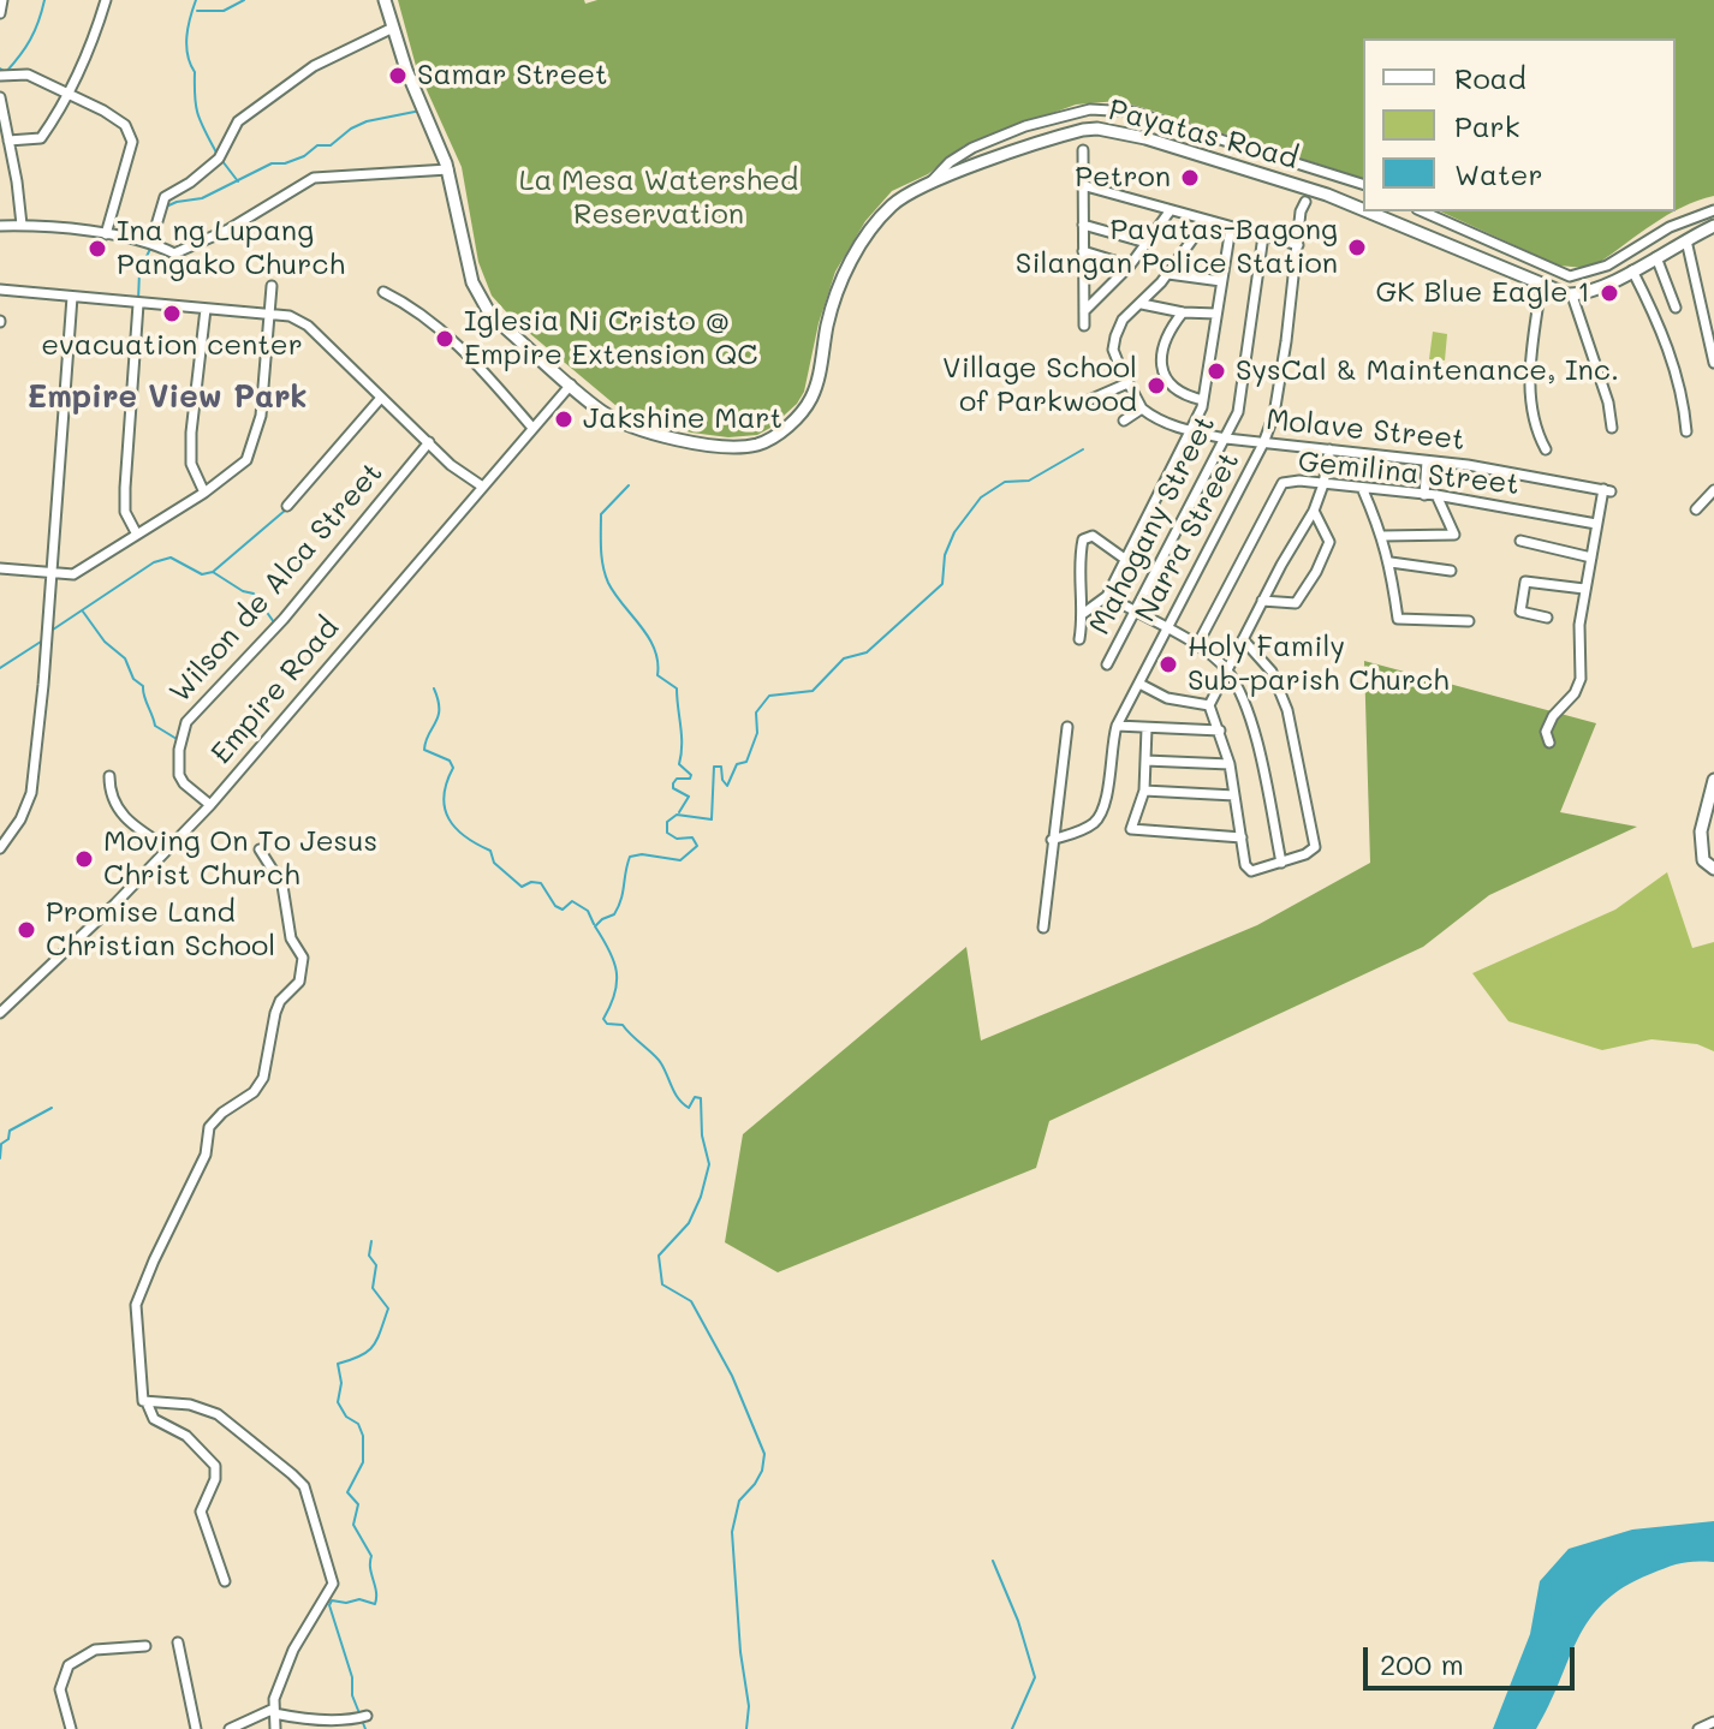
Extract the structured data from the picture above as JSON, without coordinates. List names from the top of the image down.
{
  "streets": {
    "main road": ["Payatas Road"],
    "street": [
      "Molave Street",
      "Gemilina Street",
      "Mahogany Street",
      "Narra Street",
      "Wilson de Alca Street",
      "Empire Road"
    ]
  },
  "crossings": [
    ["Payatas Road", "Narra Street"],
    ["Payatas Road", "Empire Road"],
    ["Molave Street", "Gemilina Street"],
    ["Molave Street", "Mahogany Street"],
    ["Molave Street", "Narra Street"],
    ["Wilson de Alca Street", "Empire Road"]
  ],
  "districts": ["Empire View Park"],
  "parks": ["La Mesa Watershed Reservation"],
  "places": [
    "Samar Street",
    "Petron",
    "Payatas-Bagong Silangan Police Station",
    "Ina ng Lupang Pangako Church",
    "GK Blue Eagle 1",
    "evacuation center",
    "Iglesia Ni Cristo @ Empire Extension QC",
    "SysCal & Maintenance, Inc.",
    "Village School of Parkwood",
    "Jakshine Mart",
    "Holy Family Sub-parish Church",
    "Moving On To Jesus Christ Church",
    "Promise Land Christian School"
  ],
  "legend": ["Road", "Park", "Water"],
  "scale_bar": "200 m"
}
